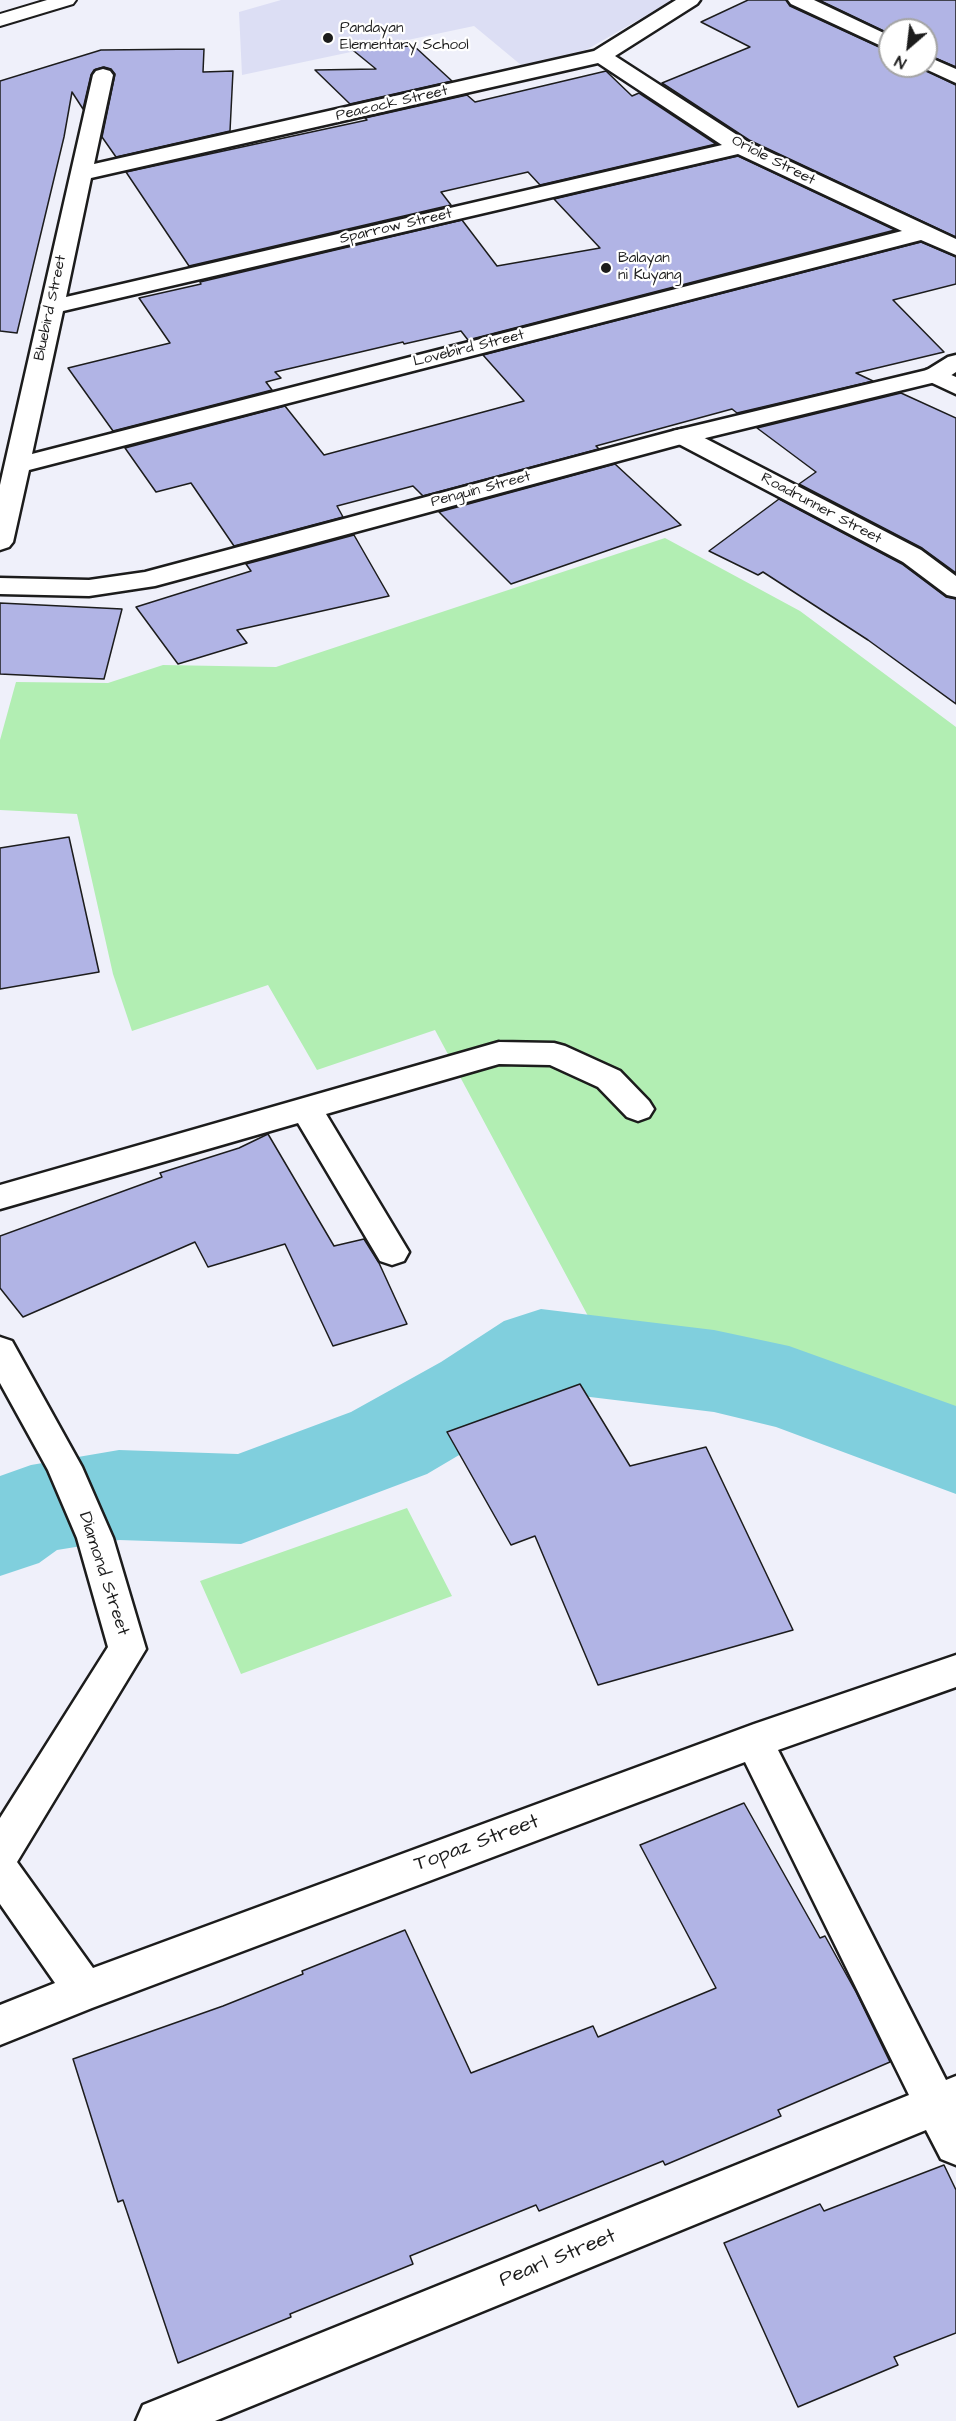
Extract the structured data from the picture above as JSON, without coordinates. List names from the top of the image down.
{
  "streets": {
    "street": [
      "Peacock Street",
      "Oriole Street",
      "Sparrow Street",
      "Bluebird Street",
      "Lovebird Street",
      "Penguin Street",
      "Roadrunner Street",
      "Diamond Street",
      "Topaz Street",
      "Pearl Street"
    ]
  },
  "crossings": [
    ["Peacock Street", "Oriole Street"],
    ["Peacock Street", "Bluebird Street"],
    ["Oriole Street", "Sparrow Street"],
    ["Oriole Street", "Lovebird Street"],
    ["Sparrow Street", "Bluebird Street"],
    ["Bluebird Street", "Lovebird Street"],
    ["Penguin Street", "Roadrunner Street"]
  ],
  "places": ["Pandayan Elementary School", "Balayan ni Kuyang"],
  "north": "bottom left"
}
